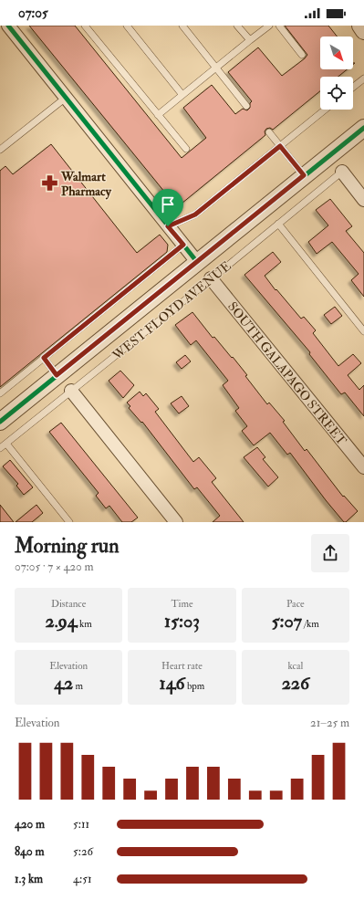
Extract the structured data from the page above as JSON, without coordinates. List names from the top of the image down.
{
  "streets": {
    "street": ["WEST FLOYD AVENUE", "SOUTH GALAPAGO STREET"]
  },
  "crossings": [
    ["WEST FLOYD AVENUE", "SOUTH GALAPAGO STREET"]
  ],
  "places": {
    "pharmacy": ["Walmart Pharmacy"]
  },
  "north": "bottom right",
  "page": {
    "status": "07:05",
    "heading": ["Morning run", "07:05 · 7 × 420 m"],
    "stats": [
      ["Distance", "2.94 km"],
      ["Time", "15:03"],
      ["Pace", "5:07 /km"],
      ["Elevation", "42 m"],
      ["Heart rate", "146 bpm"],
      ["kcal", "226"]
    ],
    "chart": ["Elevation", "21–25 m"],
    "list": [
      {
        "name": "420 m",
        "note": "5:11"
      },
      {
        "name": "840 m",
        "note": "5:26"
      },
      {
        "name": "1.3 km",
        "note": "4:51"
      }
    ]
  }
}
